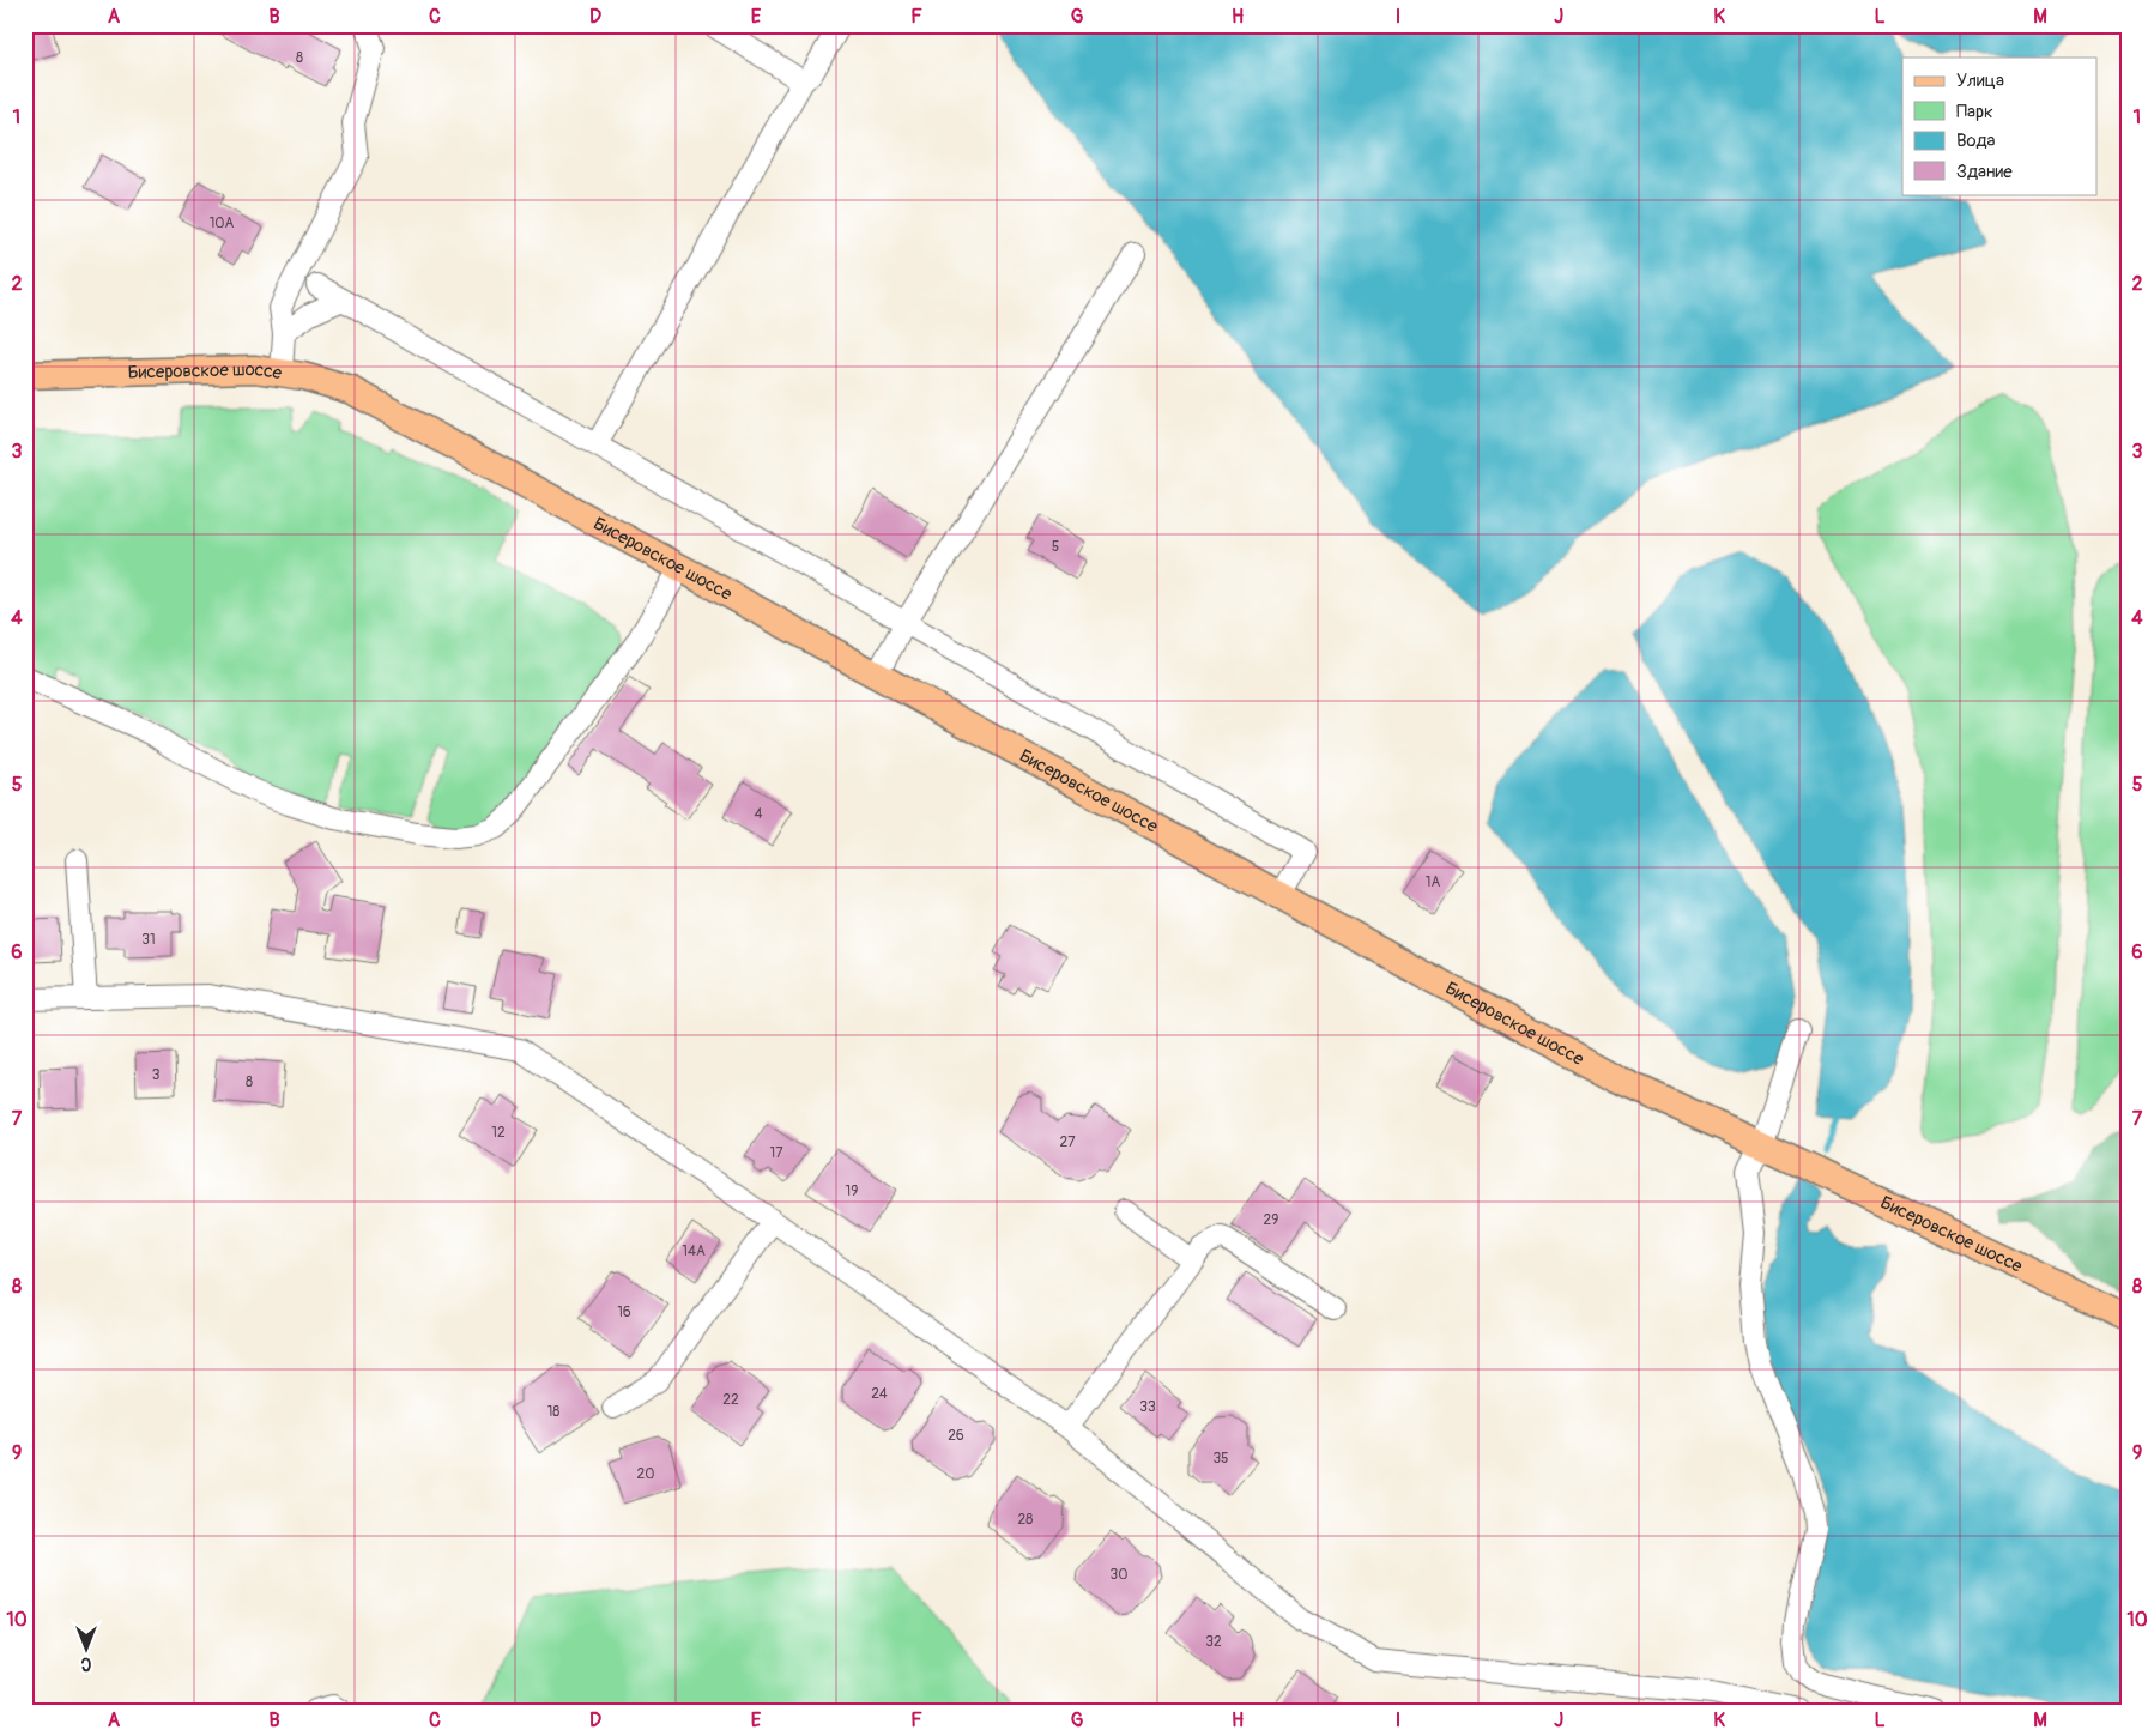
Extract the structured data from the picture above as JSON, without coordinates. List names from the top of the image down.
{
  "streets": {
    "main road": ["Бисеровское шоссе"]
  },
  "house_numbers": [
    "8",
    "10А",
    "5",
    "4",
    "1А",
    "31",
    "3",
    "8",
    "12",
    "27",
    "17",
    "19",
    "29",
    "14А",
    "16",
    "24",
    "22",
    "33",
    "18",
    "26",
    "35",
    "20",
    "28",
    "30",
    "32"
  ],
  "legend": [
    "Улица",
    "Парк",
    "Вода",
    "Здание"
  ],
  "north": "bottom",
  "grid": {
    "columns": [
      "A",
      "B",
      "C",
      "D",
      "E",
      "F",
      "G",
      "H",
      "I",
      "J",
      "K",
      "L",
      "M"
    ],
    "rows": [
      "1",
      "2",
      "3",
      "4",
      "5",
      "6",
      "7",
      "8",
      "9",
      "10"
    ]
  }
}
